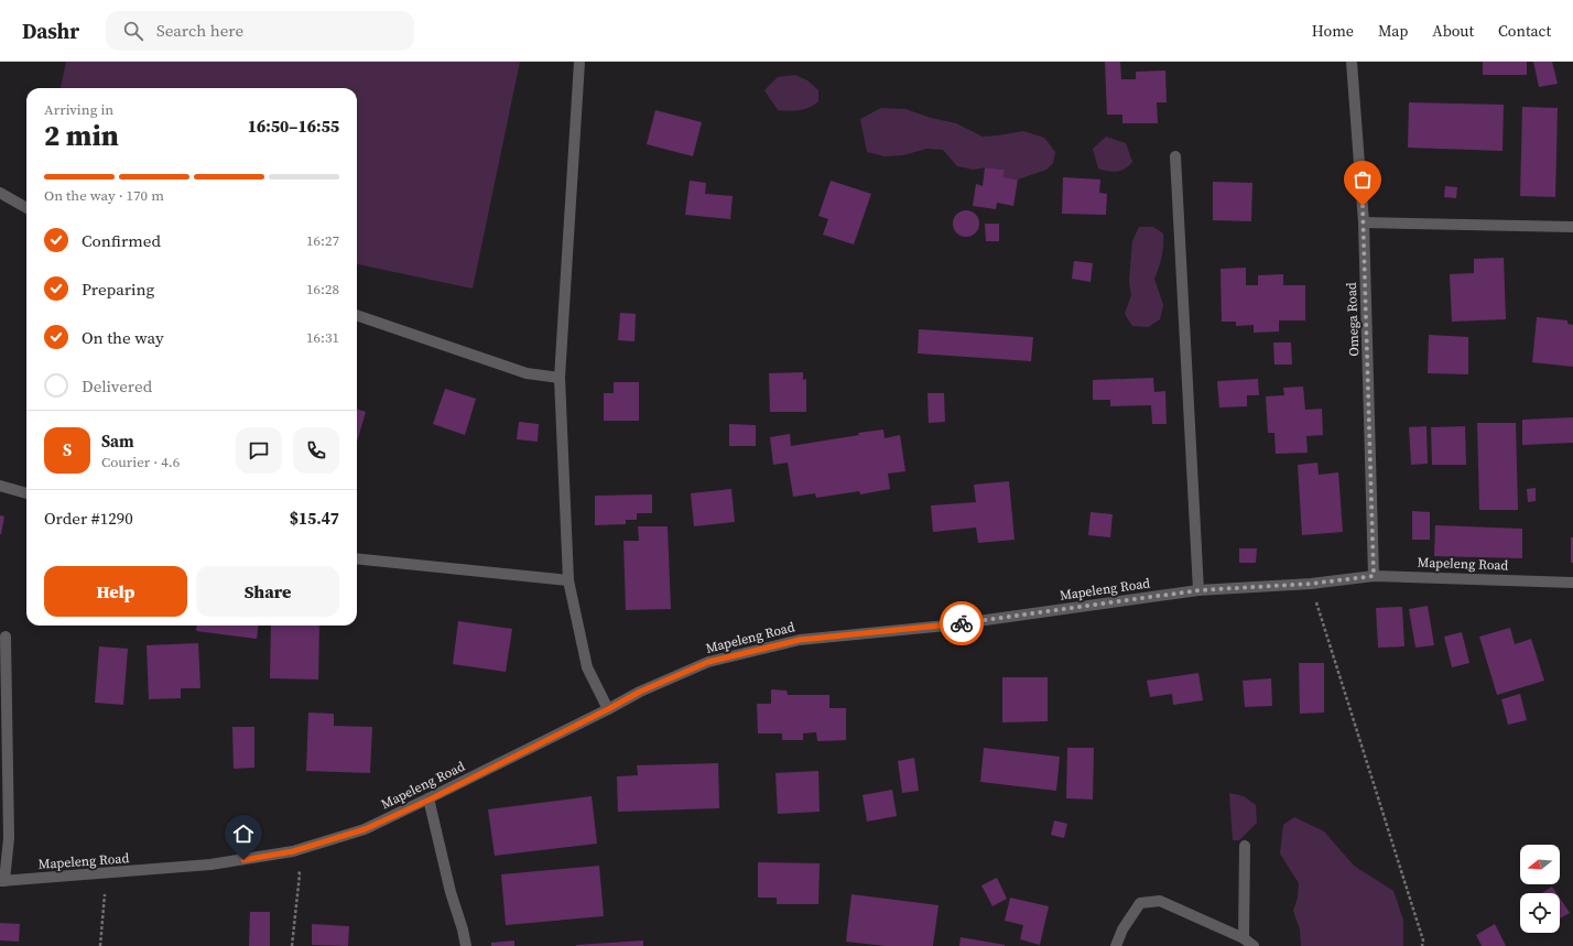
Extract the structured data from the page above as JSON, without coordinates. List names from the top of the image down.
{
  "streets": {
    "street": ["Omega Road", "Mapeleng Road"]
  },
  "crossings": [
    ["Omega Road", "Mapeleng Road"]
  ],
  "north": "left",
  "page": {
    "header": "Dashr",
    "search": "Search here",
    "nav": [
      "Home",
      "Map",
      "About",
      "Contact"
    ],
    "heading": ["2 min", "Arriving in", "16:50–16:55"],
    "panel": [
      "Sam",
      "Courier · 4.6",
      "Order #1290",
      "$15.47"
    ],
    "bar": "On the way · 170 m",
    "list": [
      ["Confirmed", "16:27"],
      ["Preparing", "16:28"],
      ["On the way", "16:31"],
      "Delivered"
    ],
    "round": "S",
    "buttons": ["Help", "Share"]
  }
}
